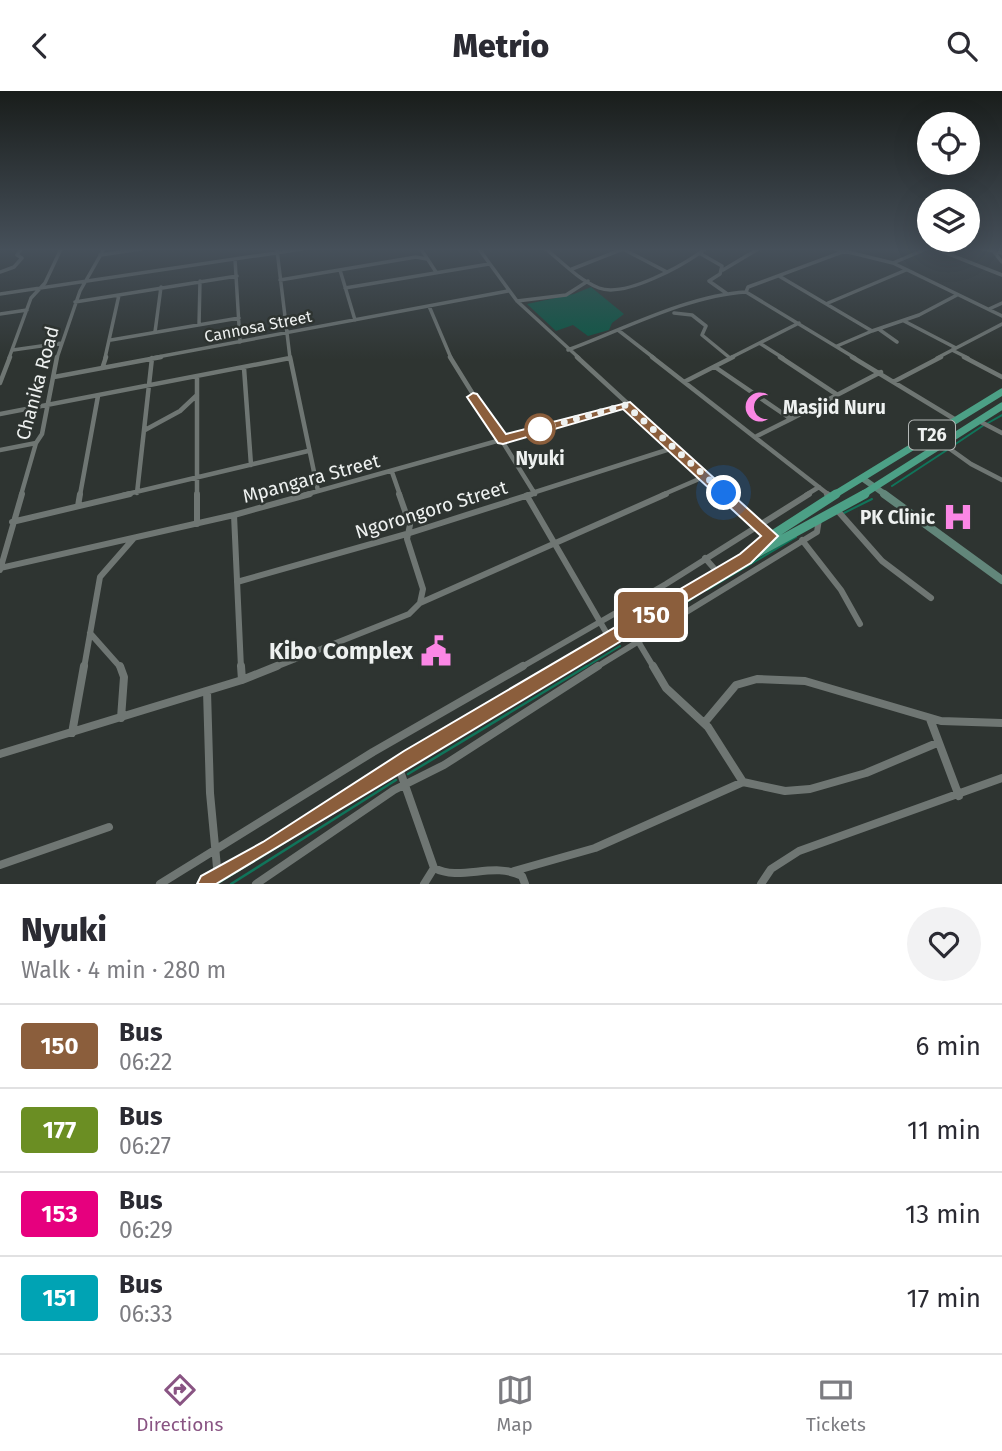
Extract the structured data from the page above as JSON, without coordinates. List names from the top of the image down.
{
  "streets": {
    "highway": ["T26"],
    "street": [
      "Cannosa Street",
      "Chanika Road",
      "Mpangara Street",
      "Ngorongoro Street"
    ]
  },
  "crossings": [
    ["Cannosa Street", "Chanika Road"],
    ["Chanika Road", "Mpangara Street"]
  ],
  "places": {
    "mosque": ["Masjid Nuru"],
    "other": ["Nyuki"],
    "hospital": ["PK Clinic"],
    "public building": ["Kibo Complex"]
  },
  "lines": ["bus line 150"],
  "page": {
    "header": "Metrio",
    "on_map": "150",
    "heading": ["Nyuki", "Walk · 4 min · 280 m"],
    "list": [
      {
        "mark": "150",
        "name": "Bus",
        "note": "06:22",
        "value": "6 min"
      },
      {
        "mark": "177",
        "name": "Bus",
        "note": "06:27",
        "value": "11 min"
      },
      {
        "mark": "153",
        "name": "Bus",
        "note": "06:29",
        "value": "13 min"
      },
      {
        "mark": "151",
        "name": "Bus",
        "note": "06:33",
        "value": "17 min"
      }
    ],
    "tabs": ["Directions", "Map", "Tickets"]
  }
}
